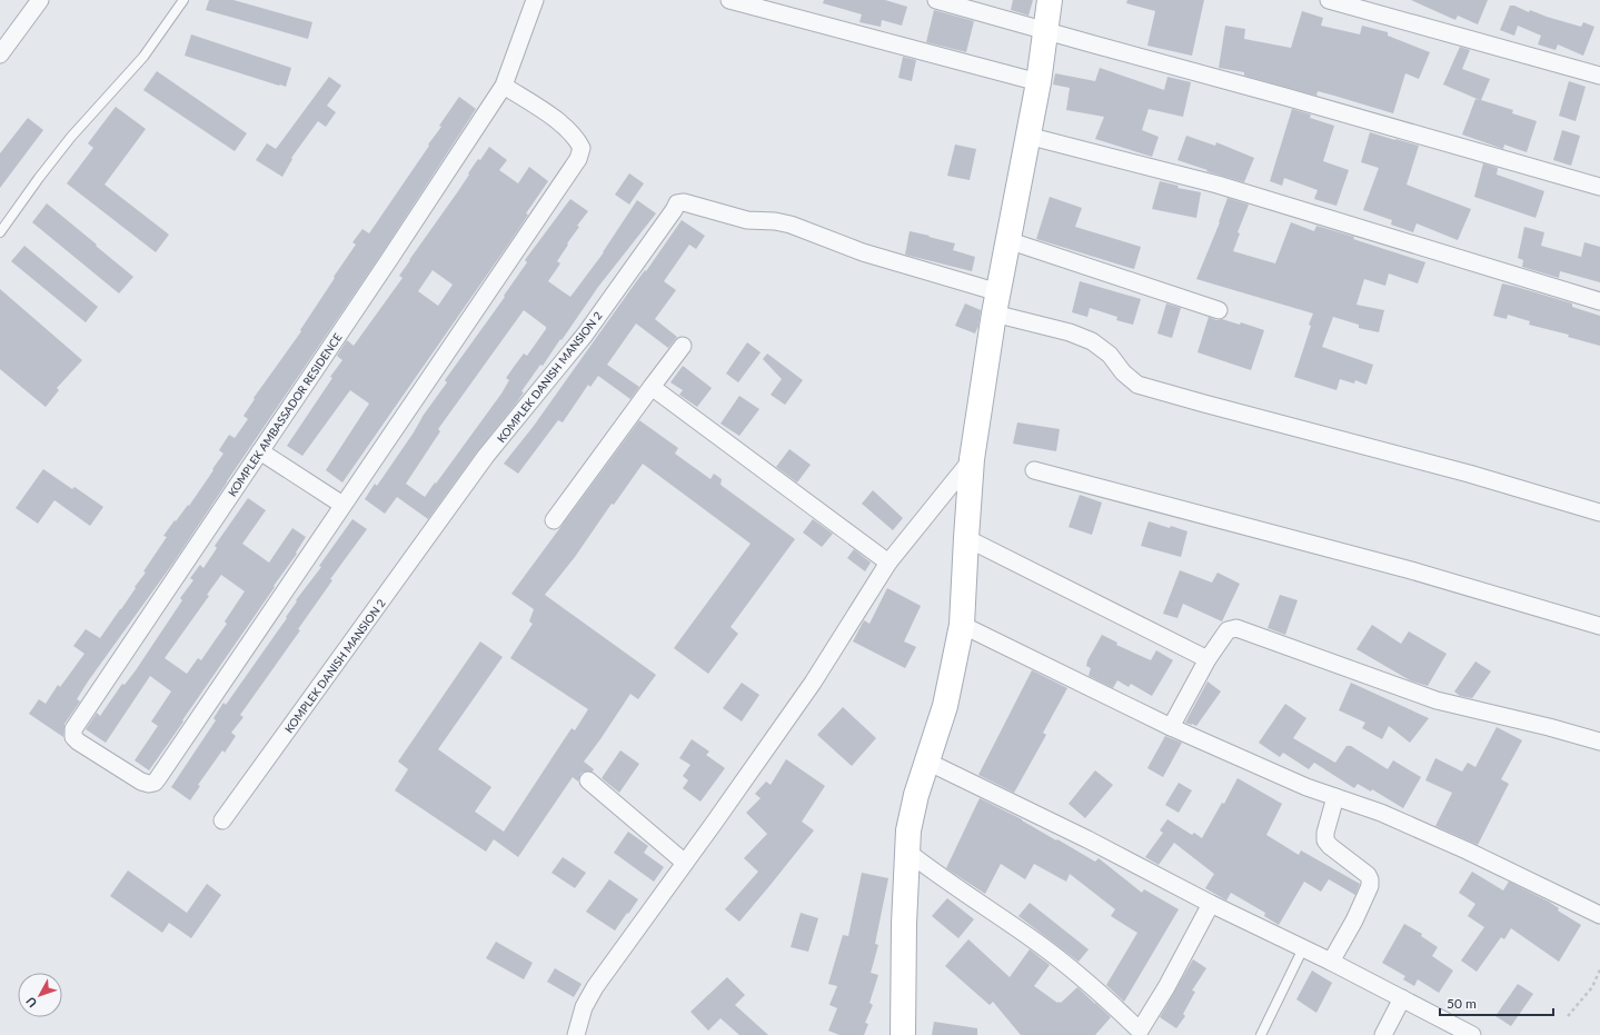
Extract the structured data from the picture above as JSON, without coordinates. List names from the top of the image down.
{
  "streets": {
    "street": ["KOMPLEK DANISH MANSION 2", "KOMPLEK AMBASSADOR RESIDENCE"]
  },
  "scale_bar": "50 m",
  "north": "bottom left"
}
